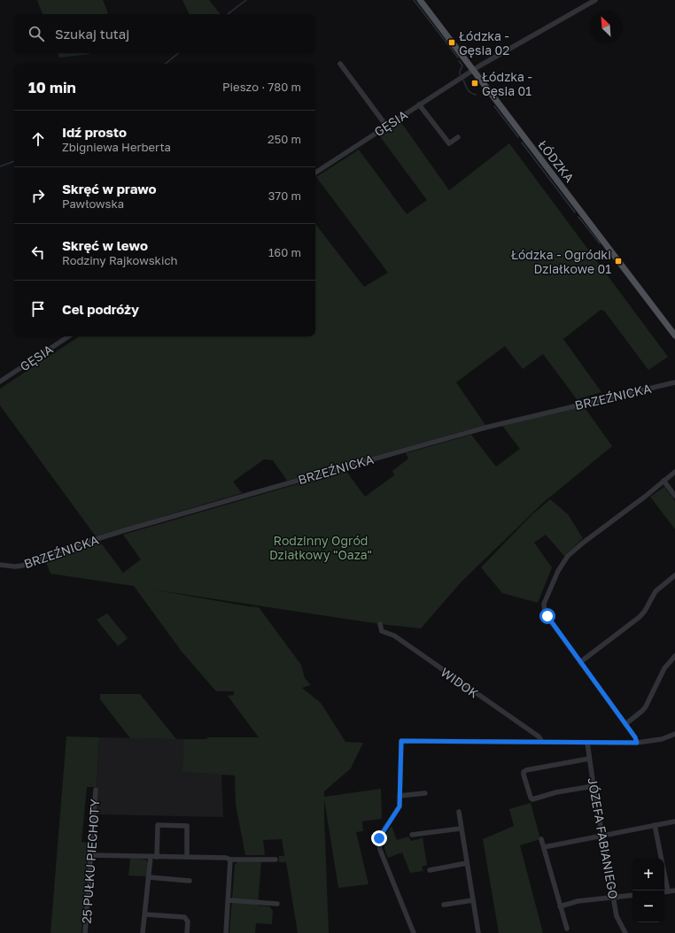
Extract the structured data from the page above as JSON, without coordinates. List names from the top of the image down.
{
  "streets": {
    "main road": ["ŁÓDZKA"],
    "street": [
      "GĘSIA",
      "BRZEŹNICKA",
      "WIDOK",
      "JÓZEFA FABIANIEGO",
      "25 PUŁKU PIECHOTY"
    ]
  },
  "crossings": [
    ["GĘSIA", "ŁÓDZKA"]
  ],
  "parks": ["Rodzinny Ogród Działkowy \"Oaza\""],
  "places": {
    "transit": ["Łódzka - Gęsia 02", "Łódzka - Gęsia 01", "Łódzka - Ogródki Działkowe 01"]
  },
  "north": "top left",
  "page": {
    "search": "Szukaj tutaj",
    "heading": ["10 min", "Pieszo · 780 m"],
    "list": [
      ["Idź prosto", "Zbigniewa Herberta", "250 m"],
      ["Skręć w prawo", "Pawłowska", "370 m"],
      ["Skręć w lewo", "Rodziny Rajkowskich", "160 m"],
      "Cel podróży"
    ],
    "map_buttons": ["+", "−"]
  }
}
